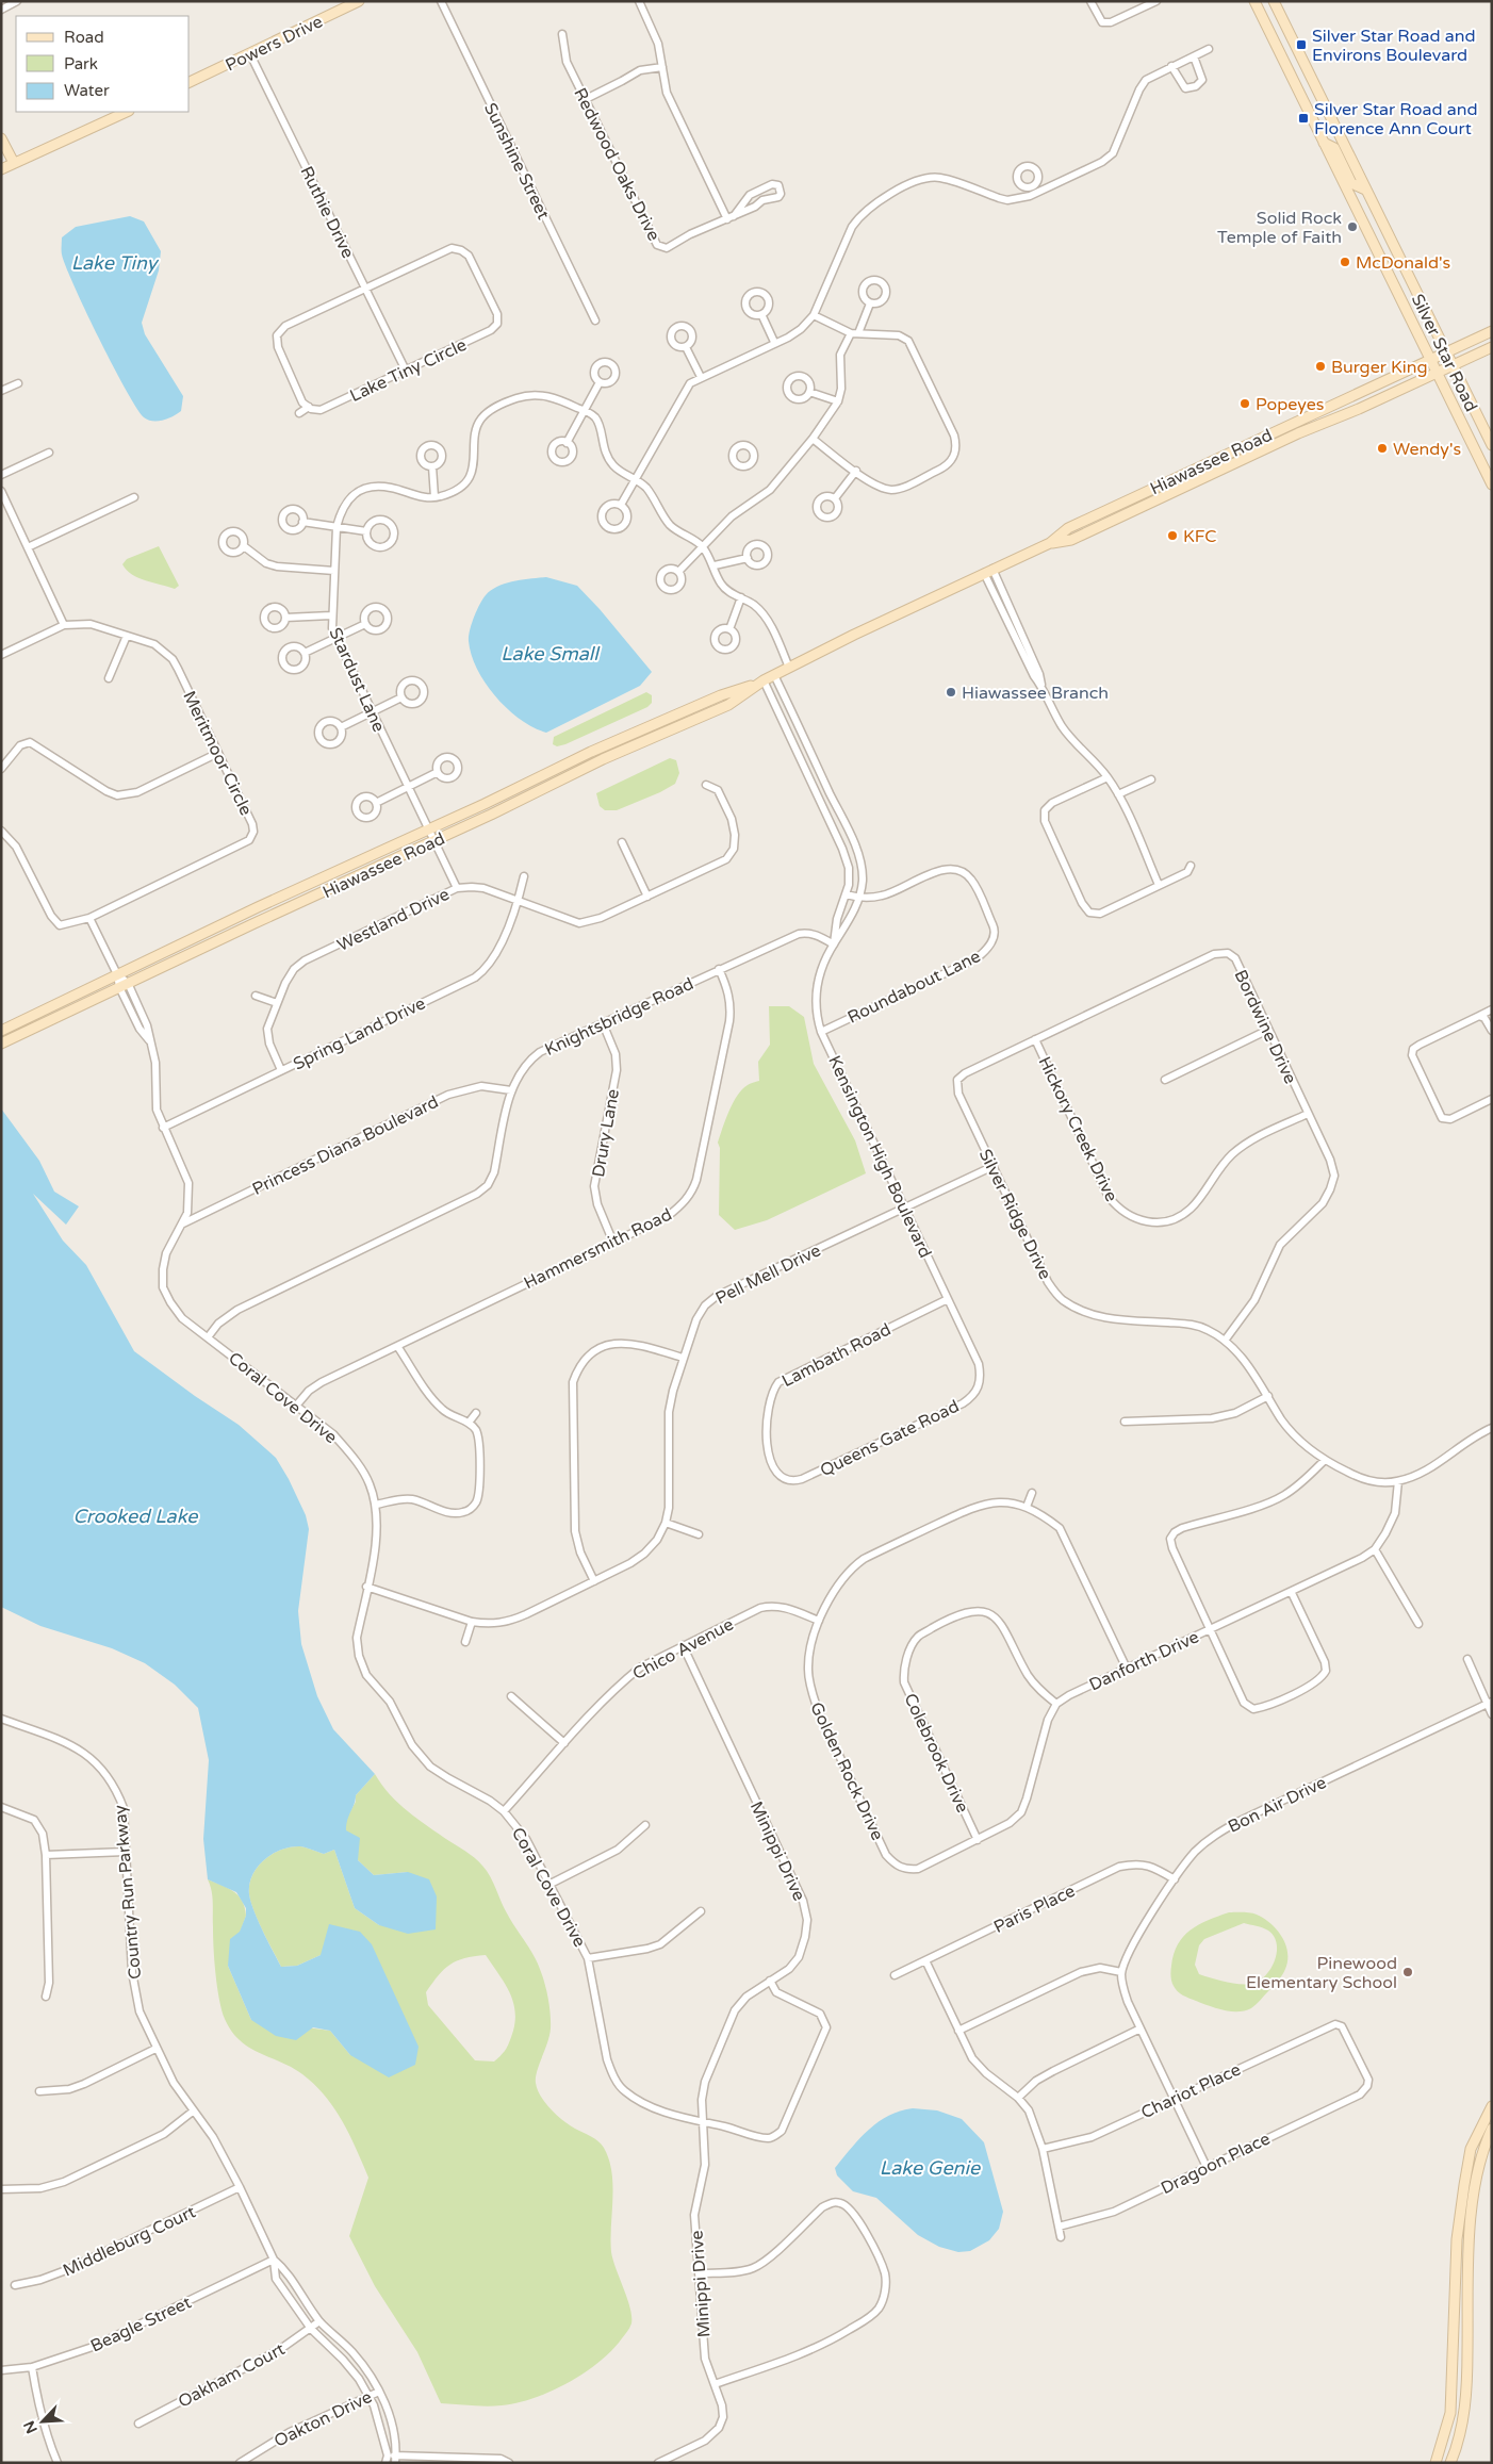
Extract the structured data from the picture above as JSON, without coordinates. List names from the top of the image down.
{
  "streets": {
    "street": [
      "Powers Drive",
      "Sunshine Street",
      "Redwood Oaks Drive",
      "Ruthie Drive",
      "Silver Star Road",
      "Lake Tiny Circle",
      "Hiawassee Road",
      "Stardust Lane",
      "Meritmoor Circle",
      "Westland Drive",
      "Roundabout Lane",
      "Knightsbridge Road",
      "Bordwine Drive",
      "Spring Land Drive",
      "Hickory Creek Drive",
      "Drury Lane",
      "Princess Diana Boulevard",
      "Kensington High Boulevard",
      "Silver Ridge Drive",
      "Hammersmith Road",
      "Pell Mell Drive",
      "Lambath Road",
      "Coral Cove Drive",
      "Queens Gate Road",
      "Chico Avenue",
      "Danforth Drive",
      "Colebrook Drive",
      "Golden Rock Drive",
      "Bon Air Drive",
      "Minippi Drive",
      "Country Run Parkway",
      "Paris Place",
      "Chariot Place",
      "Dragoon Place",
      "Middleburg Court",
      "Beagle Street",
      "Oakham Court",
      "Oakton Drive"
    ]
  },
  "crossings": [
    ["Powers Drive", "Ruthie Drive"],
    ["Ruthie Drive", "Lake Tiny Circle"],
    ["Silver Star Road", "Hiawassee Road"],
    ["Hiawassee Road", "Stardust Lane"],
    ["Hiawassee Road", "Kensington High Boulevard"],
    ["Hiawassee Road", "Coral Cove Drive"],
    ["Stardust Lane", "Westland Drive"],
    ["Meritmoor Circle", "Coral Cove Drive"],
    ["Westland Drive", "Spring Land Drive"],
    ["Roundabout Lane", "Kensington High Boulevard"],
    ["Knightsbridge Road", "Drury Lane"],
    ["Knightsbridge Road", "Princess Diana Boulevard"],
    ["Knightsbridge Road", "Kensington High Boulevard"],
    ["Knightsbridge Road", "Hammersmith Road"],
    ["Knightsbridge Road", "Coral Cove Drive"],
    ["Bordwine Drive", "Hickory Creek Drive"],
    ["Bordwine Drive", "Silver Ridge Drive"],
    ["Spring Land Drive", "Coral Cove Drive"],
    ["Drury Lane", "Hammersmith Road"],
    ["Princess Diana Boulevard", "Coral Cove Drive"],
    ["Kensington High Boulevard", "Pell Mell Drive"],
    ["Kensington High Boulevard", "Lambath Road"],
    ["Kensington High Boulevard", "Queens Gate Road"],
    ["Silver Ridge Drive", "Pell Mell Drive"],
    ["Silver Ridge Drive", "Danforth Drive"],
    ["Hammersmith Road", "Coral Cove Drive"],
    ["Pell Mell Drive", "Coral Cove Drive"],
    ["Lambath Road", "Queens Gate Road"],
    ["Coral Cove Drive", "Chico Avenue"],
    ["Coral Cove Drive", "Minippi Drive"],
    ["Chico Avenue", "Golden Rock Drive"],
    ["Chico Avenue", "Minippi Drive"],
    ["Danforth Drive", "Colebrook Drive"],
    ["Danforth Drive", "Golden Rock Drive"],
    ["Colebrook Drive", "Golden Rock Drive"],
    ["Bon Air Drive", "Paris Place"],
    ["Country Run Parkway", "Middleburg Court"],
    ["Country Run Parkway", "Beagle Street"],
    ["Country Run Parkway", "Oakham Court"],
    ["Country Run Parkway", "Oakton Drive"],
    ["Chariot Place", "Dragoon Place"]
  ],
  "water": [
    "Lake Tiny",
    "Lake Small",
    "Crooked Lake",
    "Lake Genie"
  ],
  "places": {
    "transit": ["Silver Star Road and Environs Boulevard", "Silver Star Road and Florence Ann Court"],
    "other": [
      "Solid Rock Temple of Faith",
      "McDonald's",
      "Burger King",
      "Popeyes",
      "Wendy's",
      "KFC",
      "Hiawassee Branch",
      "Pinewood Elementary School"
    ]
  },
  "legend": ["Road", "Park", "Water"],
  "north": "bottom left"
}
